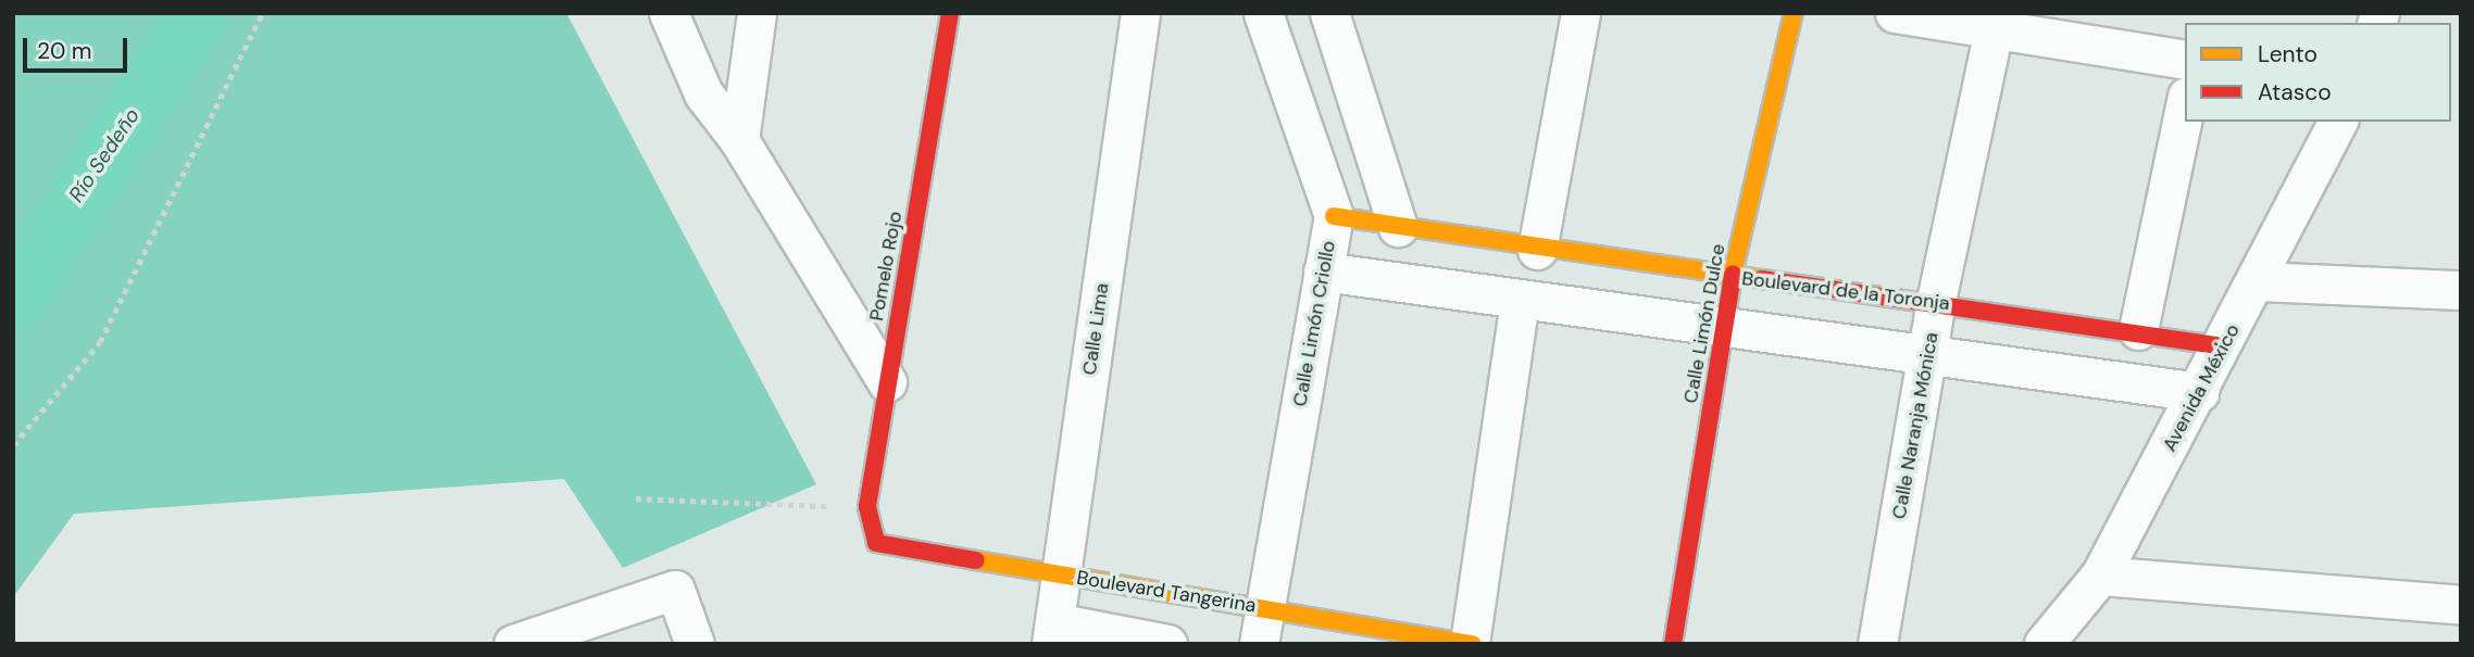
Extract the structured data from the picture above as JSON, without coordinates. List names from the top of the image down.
{
  "streets": {
    "street": [
      "Pomelo Rojo",
      "Boulevard de la Toronja",
      "Calle Limón Criollo",
      "Calle Limón Dulce",
      "Calle Lima",
      "Avenida México",
      "Calle Naranja Mónica",
      "Boulevard Tangerina"
    ]
  },
  "crossings": [
    ["Pomelo Rojo", "Boulevard Tangerina"],
    ["Boulevard de la Toronja", "Calle Limón Criollo"],
    ["Boulevard de la Toronja", "Calle Limón Dulce"],
    ["Boulevard de la Toronja", "Avenida México"],
    ["Boulevard de la Toronja", "Calle Naranja Mónica"],
    ["Calle Limón Criollo", "Boulevard Tangerina"],
    ["Calle Lima", "Boulevard Tangerina"]
  ],
  "water": ["Río Sedeño"],
  "legend": ["Lento", "Atasco"],
  "scale_bar": "20 m"
}
